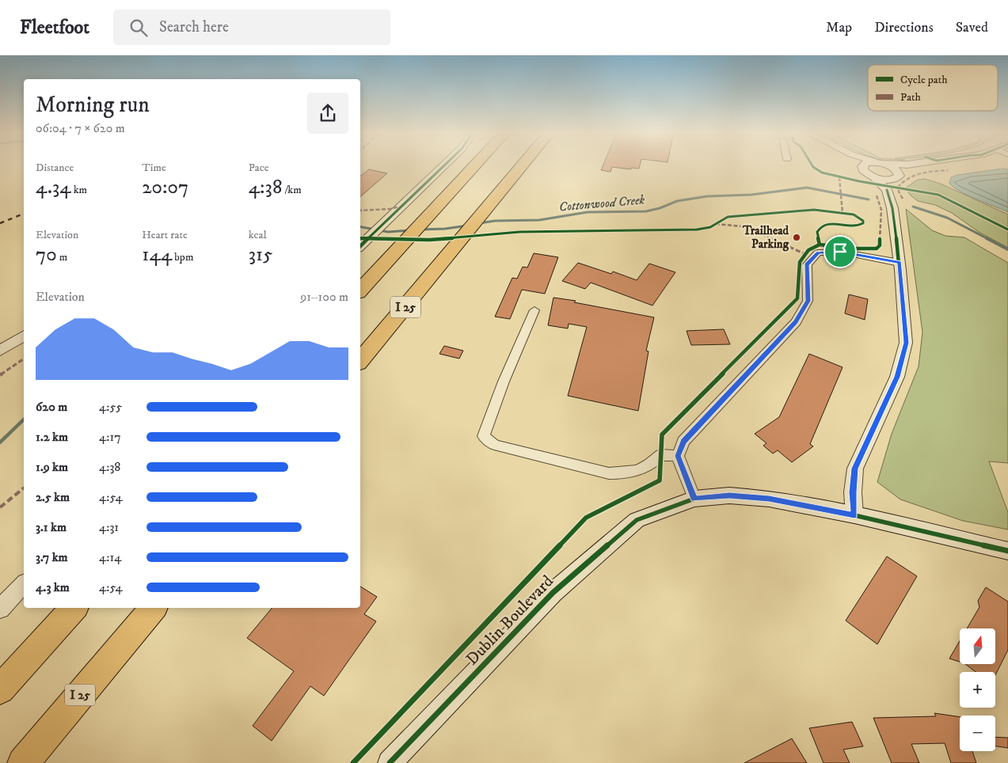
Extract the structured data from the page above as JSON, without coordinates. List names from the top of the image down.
{
  "streets": {
    "highway": ["I 25"],
    "main road": ["Dublin Boulevard"]
  },
  "water": ["Cottonwood Creek"],
  "places": ["Trailhead Parking"],
  "legend": ["Cycle path", "Path"],
  "north": "top",
  "page": {
    "header": "Fleetfoot",
    "search": "Search here",
    "nav": ["Map", "Directions", "Saved"],
    "heading": ["Morning run", "06:04 · 7 × 620 m"],
    "stats": [
      ["Distance", "4.34 km"],
      ["Time", "20:07"],
      ["Pace", "4:38 /km"],
      ["Elevation", "70 m"],
      ["Heart rate", "144 bpm"],
      ["kcal", "315"]
    ],
    "chart": ["Elevation", "91–100 m"],
    "list": [
      {
        "name": "620 m",
        "note": "4:55"
      },
      {
        "name": "1.2 km",
        "note": "4:17"
      },
      {
        "name": "1.9 km",
        "note": "4:38"
      },
      {
        "name": "2.5 km",
        "note": "4:54"
      },
      {
        "name": "3.1 km",
        "note": "4:31"
      },
      {
        "name": "3.7 km",
        "note": "4:14"
      },
      {
        "name": "4.3 km",
        "note": "4:54"
      }
    ],
    "map_buttons": ["+", "−"]
  }
}
